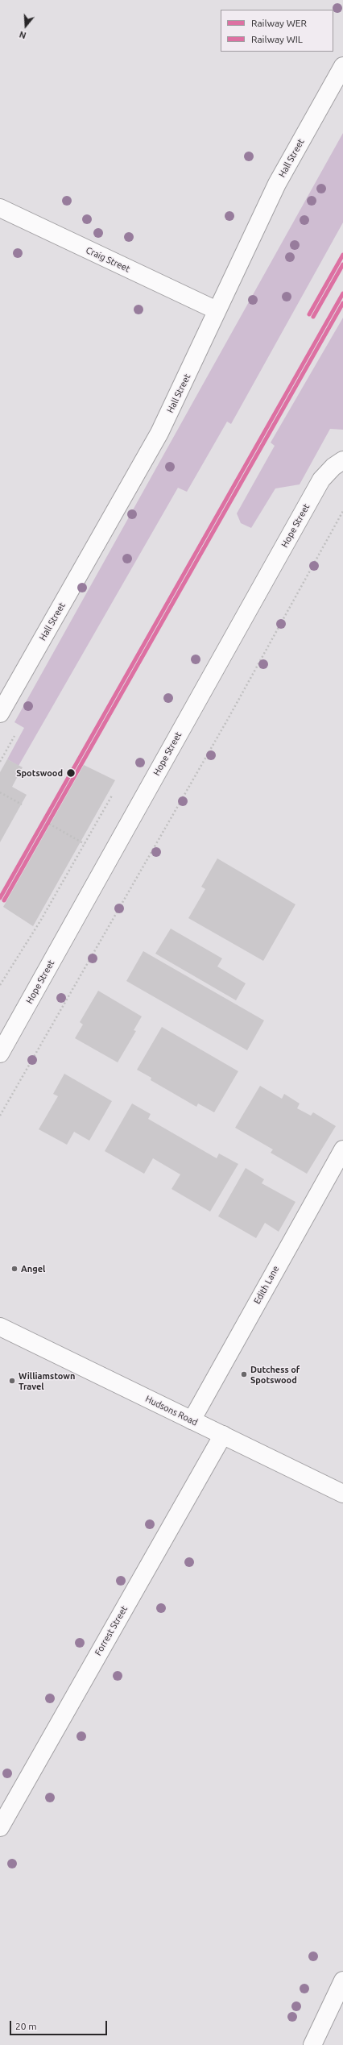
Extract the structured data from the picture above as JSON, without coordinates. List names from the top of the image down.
{
  "streets": {
    "street": [
      "Hall Street",
      "Craig Street",
      "Hope Street",
      "Edith Lane",
      "Hudsons Road",
      "Forrest Street"
    ]
  },
  "crossings": [
    ["Hall Street", "Craig Street"],
    ["Edith Lane", "Hudsons Road"],
    ["Hudsons Road", "Forrest Street"]
  ],
  "places": [
    "Spotswood",
    "Angel",
    "Dutchess of Spotswood",
    "Williamstown Travel"
  ],
  "lines": ["rail line WER", "rail line WIL"],
  "legend": ["Railway WER", "Railway WIL"],
  "scale_bar": "20 m",
  "north": "bottom"
}
